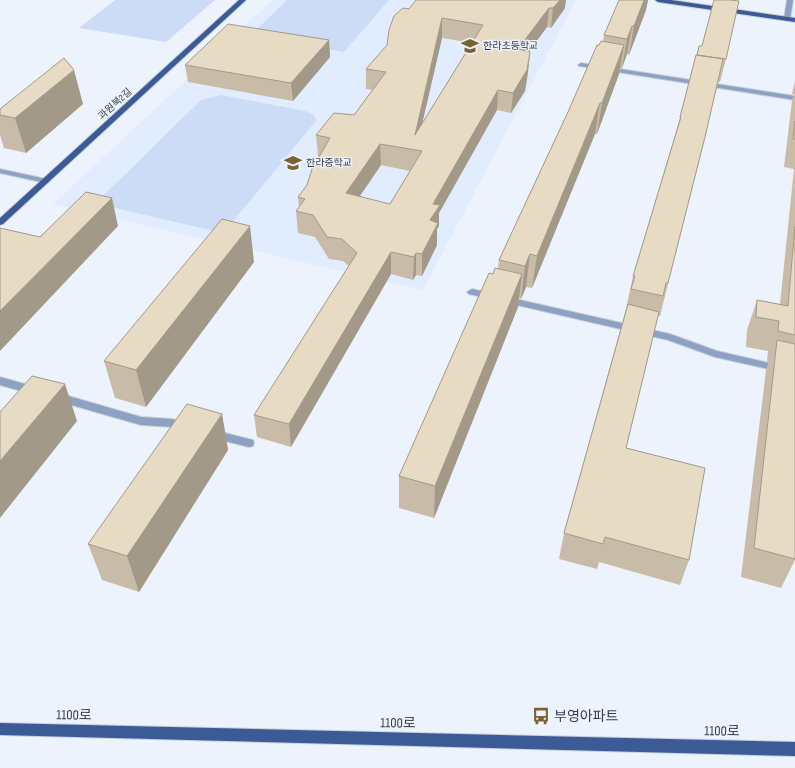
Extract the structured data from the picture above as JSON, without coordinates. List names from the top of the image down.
{
  "streets": {
    "main road": ["과원북2길", "1100로"]
  },
  "places": {
    "school or university": ["한라초등학교", "한라중학교"],
    "bus stop": ["부영아파트"]
  }
}
